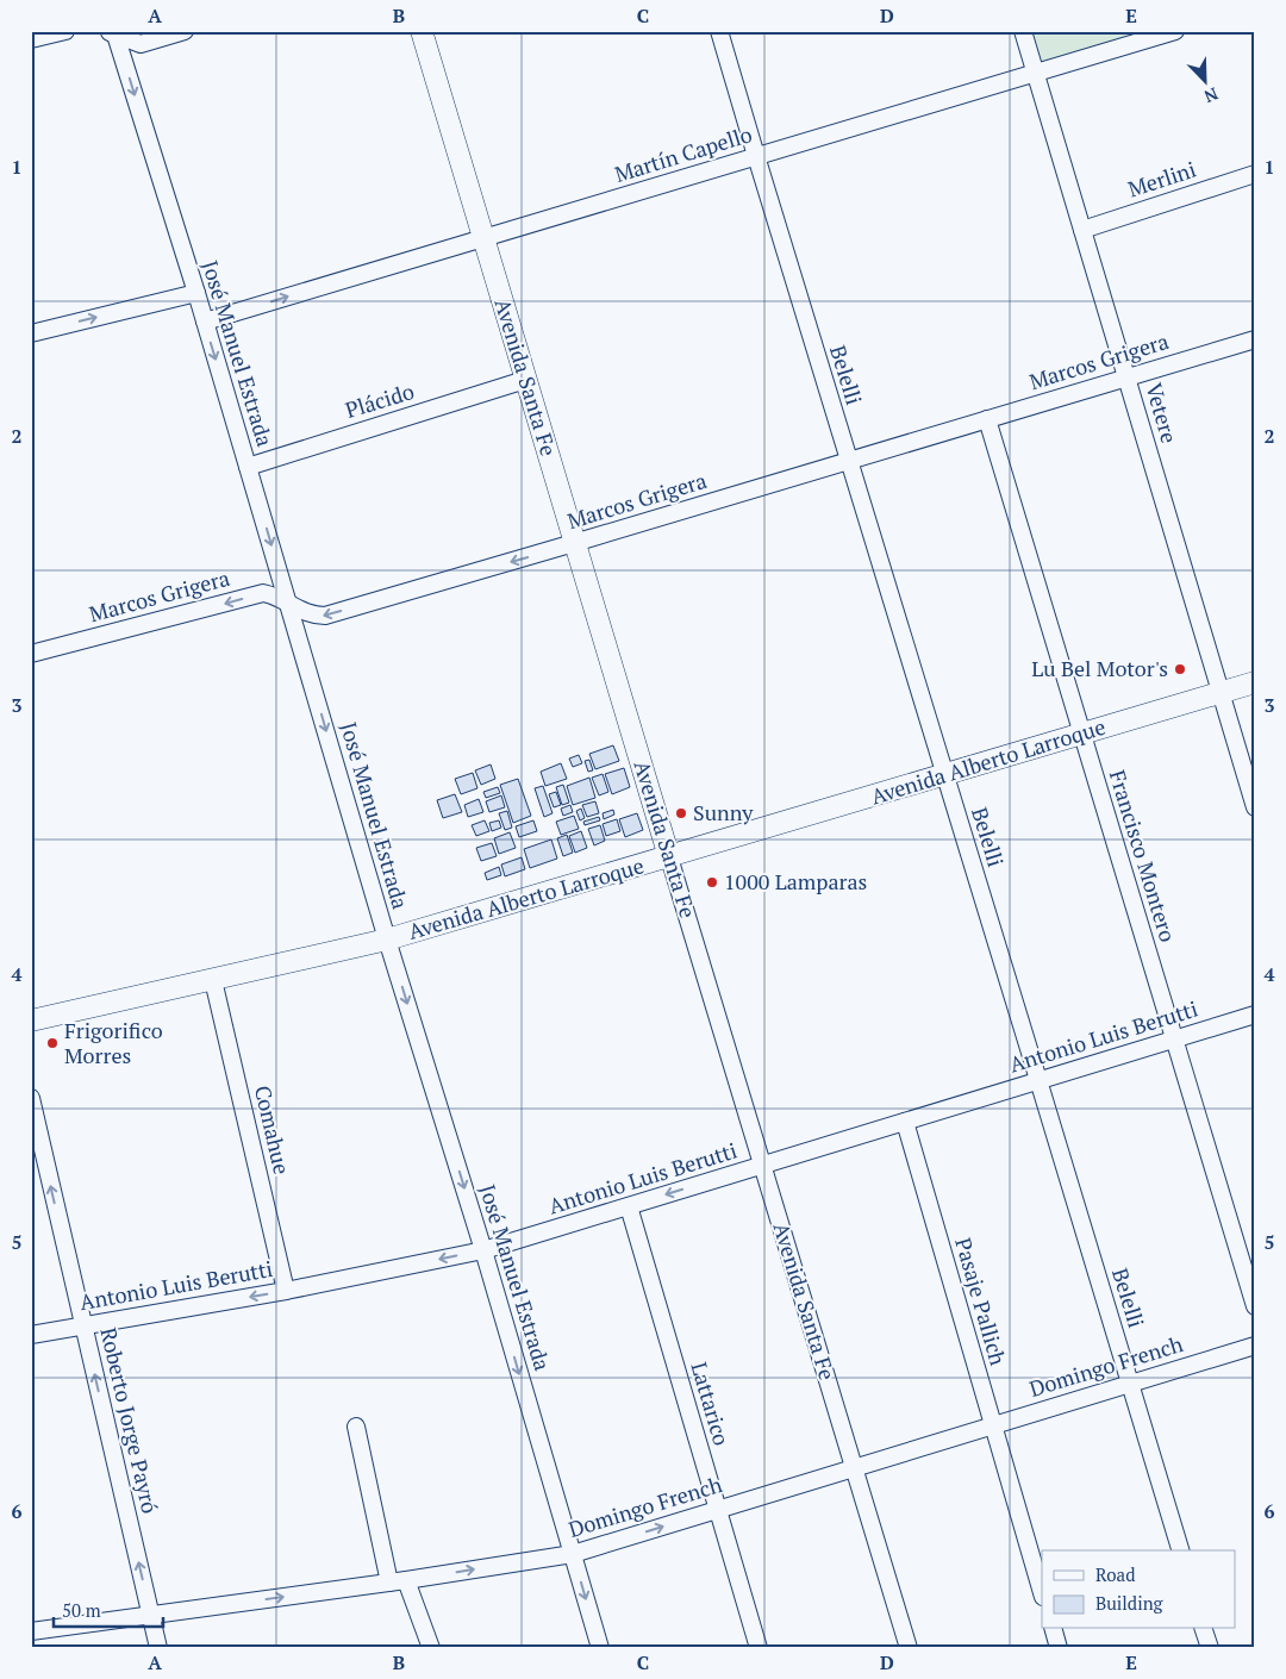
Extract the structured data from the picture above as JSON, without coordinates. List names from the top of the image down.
{
  "streets": {
    "main road": ["Avenida Santa Fe", "Avenida Alberto Larroque"],
    "street": [
      "Martín Capello",
      "Merlini",
      "José Manuel Estrada",
      "Marcos Grigera",
      "Belelli",
      "Plácido",
      "Vetere",
      "Francisco Montero",
      "Antonio Luis Berutti",
      "Comahue",
      "Pasaje Pallich",
      "Domingo French",
      "Lattarico",
      "Roberto Jorge Payró"
    ]
  },
  "crossings": [
    ["Martín Capello", "José Manuel Estrada"],
    ["Martín Capello", "Belelli"],
    ["Martín Capello", "Avenida Santa Fe"],
    ["Martín Capello", "Vetere"],
    ["Merlini", "Vetere"],
    ["José Manuel Estrada", "Marcos Grigera"],
    ["José Manuel Estrada", "Plácido"],
    ["José Manuel Estrada", "Avenida Alberto Larroque"],
    ["José Manuel Estrada", "Antonio Luis Berutti"],
    ["José Manuel Estrada", "Domingo French"],
    ["Marcos Grigera", "Belelli"],
    ["Marcos Grigera", "Avenida Santa Fe"],
    ["Marcos Grigera", "Vetere"],
    ["Marcos Grigera", "Francisco Montero"],
    ["Belelli", "Avenida Alberto Larroque"],
    ["Belelli", "Antonio Luis Berutti"],
    ["Belelli", "Domingo French"],
    ["Avenida Santa Fe", "Plácido"],
    ["Avenida Santa Fe", "Avenida Alberto Larroque"],
    ["Avenida Santa Fe", "Antonio Luis Berutti"],
    ["Avenida Santa Fe", "Domingo French"],
    ["Vetere", "Avenida Alberto Larroque"],
    ["Avenida Alberto Larroque", "Francisco Montero"],
    ["Avenida Alberto Larroque", "Comahue"],
    ["Francisco Montero", "Antonio Luis Berutti"],
    ["Antonio Luis Berutti", "Comahue"],
    ["Antonio Luis Berutti", "Pasaje Pallich"],
    ["Antonio Luis Berutti", "Lattarico"],
    ["Antonio Luis Berutti", "Roberto Jorge Payró"],
    ["Pasaje Pallich", "Domingo French"],
    ["Domingo French", "Lattarico"],
    ["Domingo French", "Roberto Jorge Payró"]
  ],
  "one_way": [
    "José Manuel Estrada",
    "Marcos Grigera",
    "Antonio Luis Berutti",
    "Domingo French",
    "Roberto Jorge Payró"
  ],
  "places": [
    "Lu Bel Motor's",
    "Sunny",
    "1000 Lamparas",
    "Frigorifico Morres"
  ],
  "legend": ["Road", "Building"],
  "scale_bar": "50 m",
  "north": "bottom right",
  "grid": {
    "columns": [
      "A",
      "B",
      "C",
      "D",
      "E"
    ],
    "rows": [
      "1",
      "2",
      "3",
      "4",
      "5",
      "6"
    ]
  }
}
